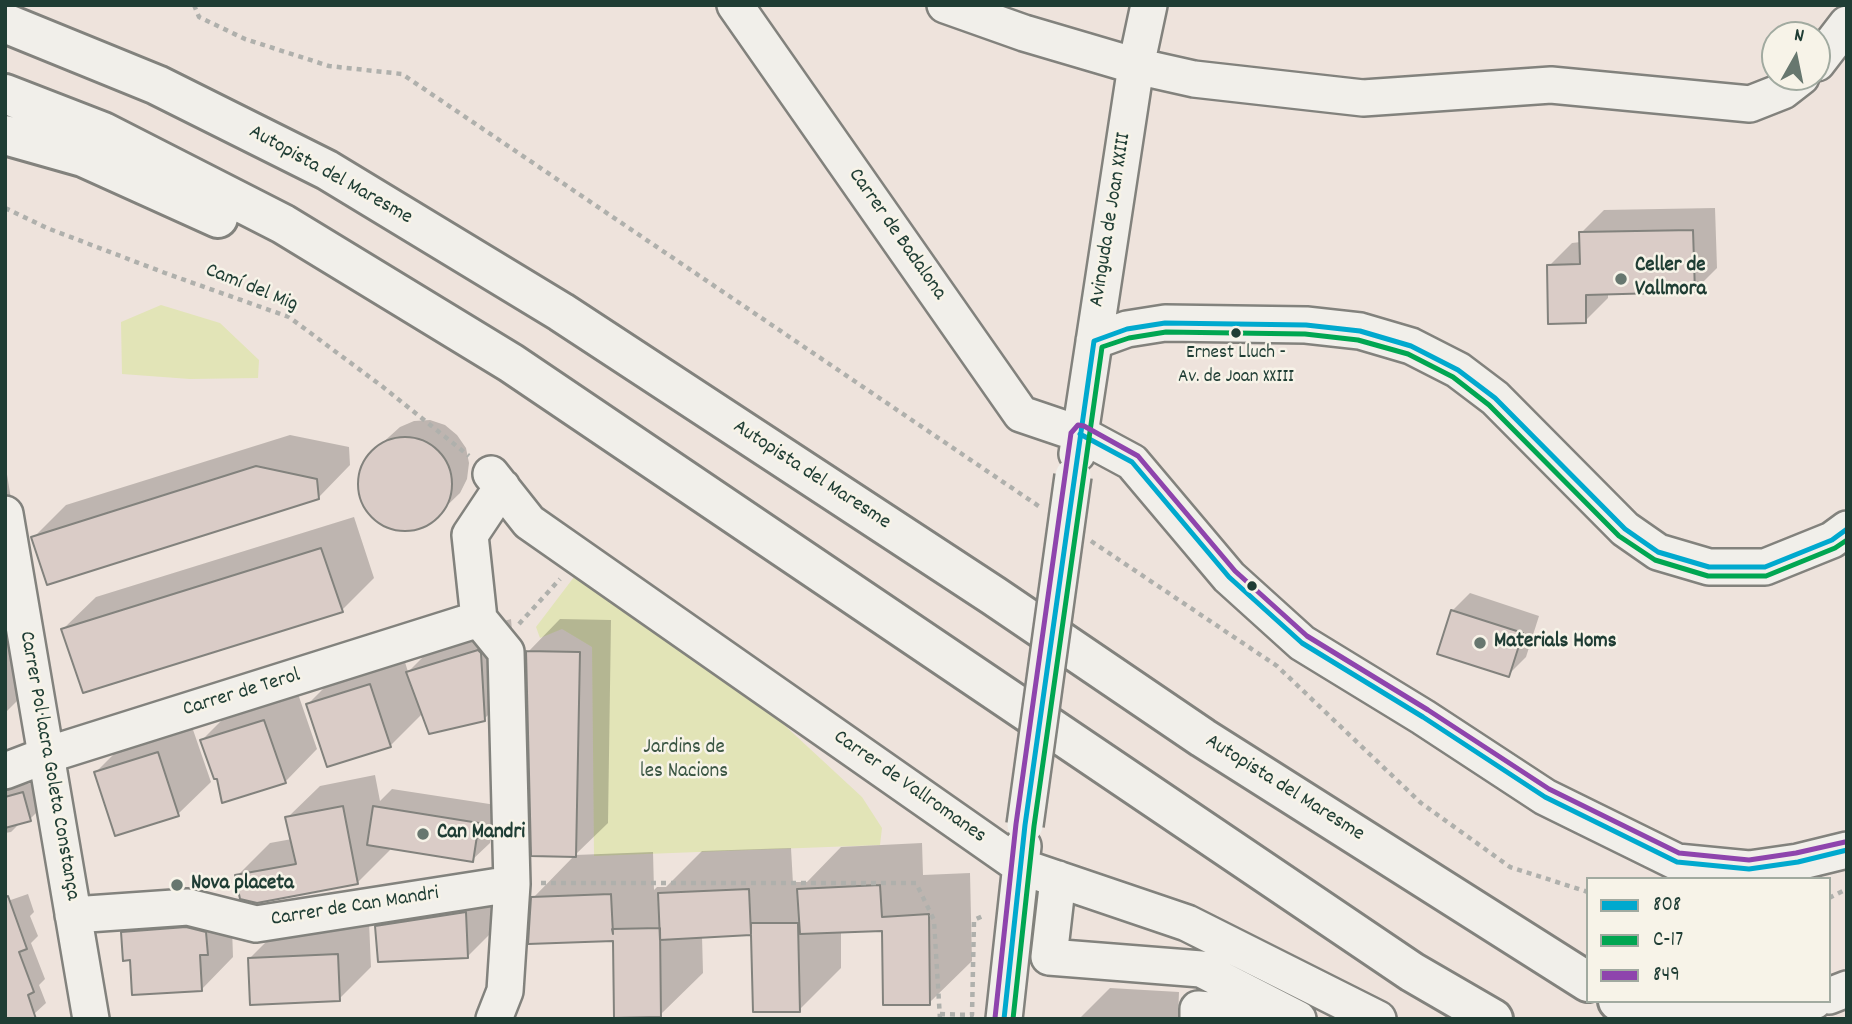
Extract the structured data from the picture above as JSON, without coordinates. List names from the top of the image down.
{
  "streets": {
    "highway": ["Autopista del Maresme"],
    "street": [
      "Avinguda de Joan XXIII",
      "Carrer de Badalona",
      "Carrer de Terol",
      "Carrer Pol·lacra Goleta Constança",
      "Carrer de Vallromanes",
      "Carrer de Can Mandri"
    ],
    "path": ["Camí del Mig"]
  },
  "crossings": [
    ["Avinguda de Joan XXIII", "Carrer de Badalona"],
    ["Avinguda de Joan XXIII", "Carrer de Vallromanes"],
    ["Camí del Mig", "Carrer de Vallromanes"],
    ["Carrer de Terol", "Carrer Pol·lacra Goleta Constança"],
    ["Carrer Pol·lacra Goleta Constança", "Carrer de Can Mandri"]
  ],
  "parks": ["Jardins de les Nacions"],
  "places": [
    "Celler de Vallmora",
    "Ernest Lluch - Av. de Joan XXIII",
    "Materials Homs",
    "Can Mandri",
    "Nova placeta"
  ],
  "lines": ["transit line 808", "transit line C-17", "transit line 849"],
  "legend": ["808", "C-17", "849"],
  "north": "top"
}
